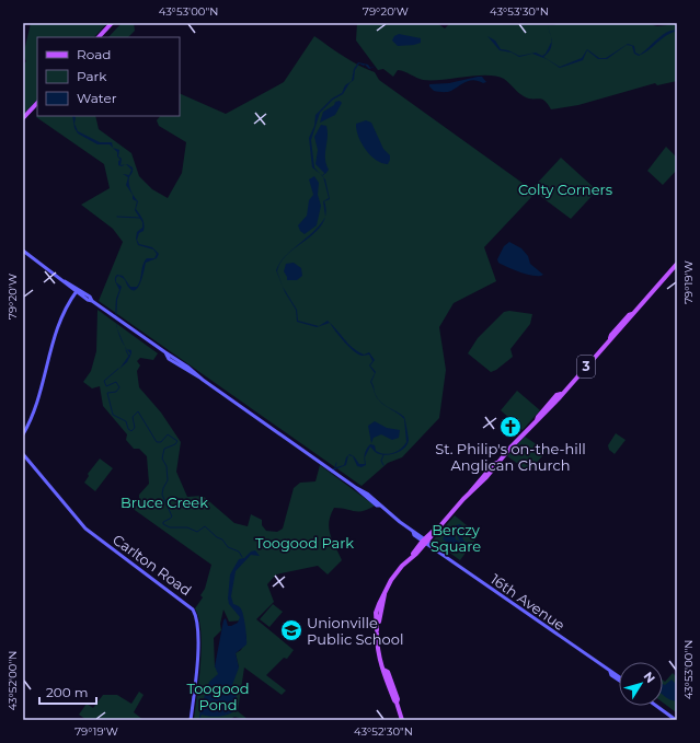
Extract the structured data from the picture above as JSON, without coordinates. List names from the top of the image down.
{
  "streets": {
    "main road": ["3", "Carlton Road", "16th Avenue"]
  },
  "crossings": [
    ["3", "16th Avenue"]
  ],
  "parks": [
    "Colty Corners",
    "Bruce Creek",
    "Berczy Square",
    "Toogood Park",
    "Toogood Pond"
  ],
  "places": {
    "church": ["St. Philip's on-the-hill Anglican Church"],
    "school or university": ["Unionville Public School"]
  },
  "legend": ["Road", "Park", "Water"],
  "scale_bar": "200 m",
  "north": "top right",
  "coordinates": [
    "43°53'00\"N",
    "79°20'W",
    "43°53'30\"N",
    "79°19'W",
    "43°52'00\"N",
    "43°52'30\"N"
  ]
}
